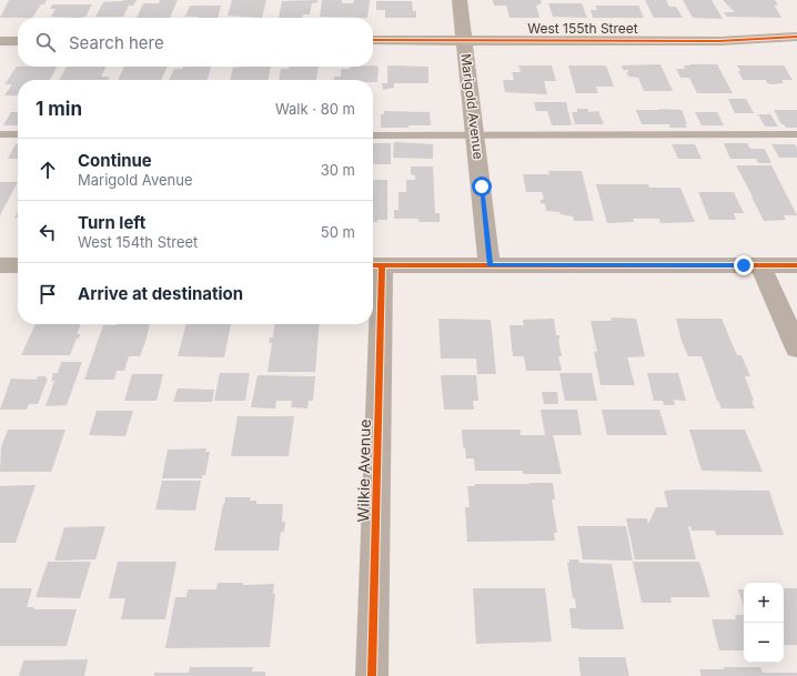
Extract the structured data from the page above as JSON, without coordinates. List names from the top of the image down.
{
  "streets": {
    "street": ["West 155th Street", "Marigold Avenue", "Wilkie Avenue"]
  },
  "crossings": [
    ["West 155th Street", "Marigold Avenue"]
  ],
  "page": {
    "search": "Search here",
    "heading": ["1 min", "Walk · 80 m"],
    "list": [
      ["Continue", "Marigold Avenue", "30 m"],
      ["Turn left", "West 154th Street", "50 m"],
      "Arrive at destination"
    ],
    "map_buttons": ["+", "−"]
  }
}
